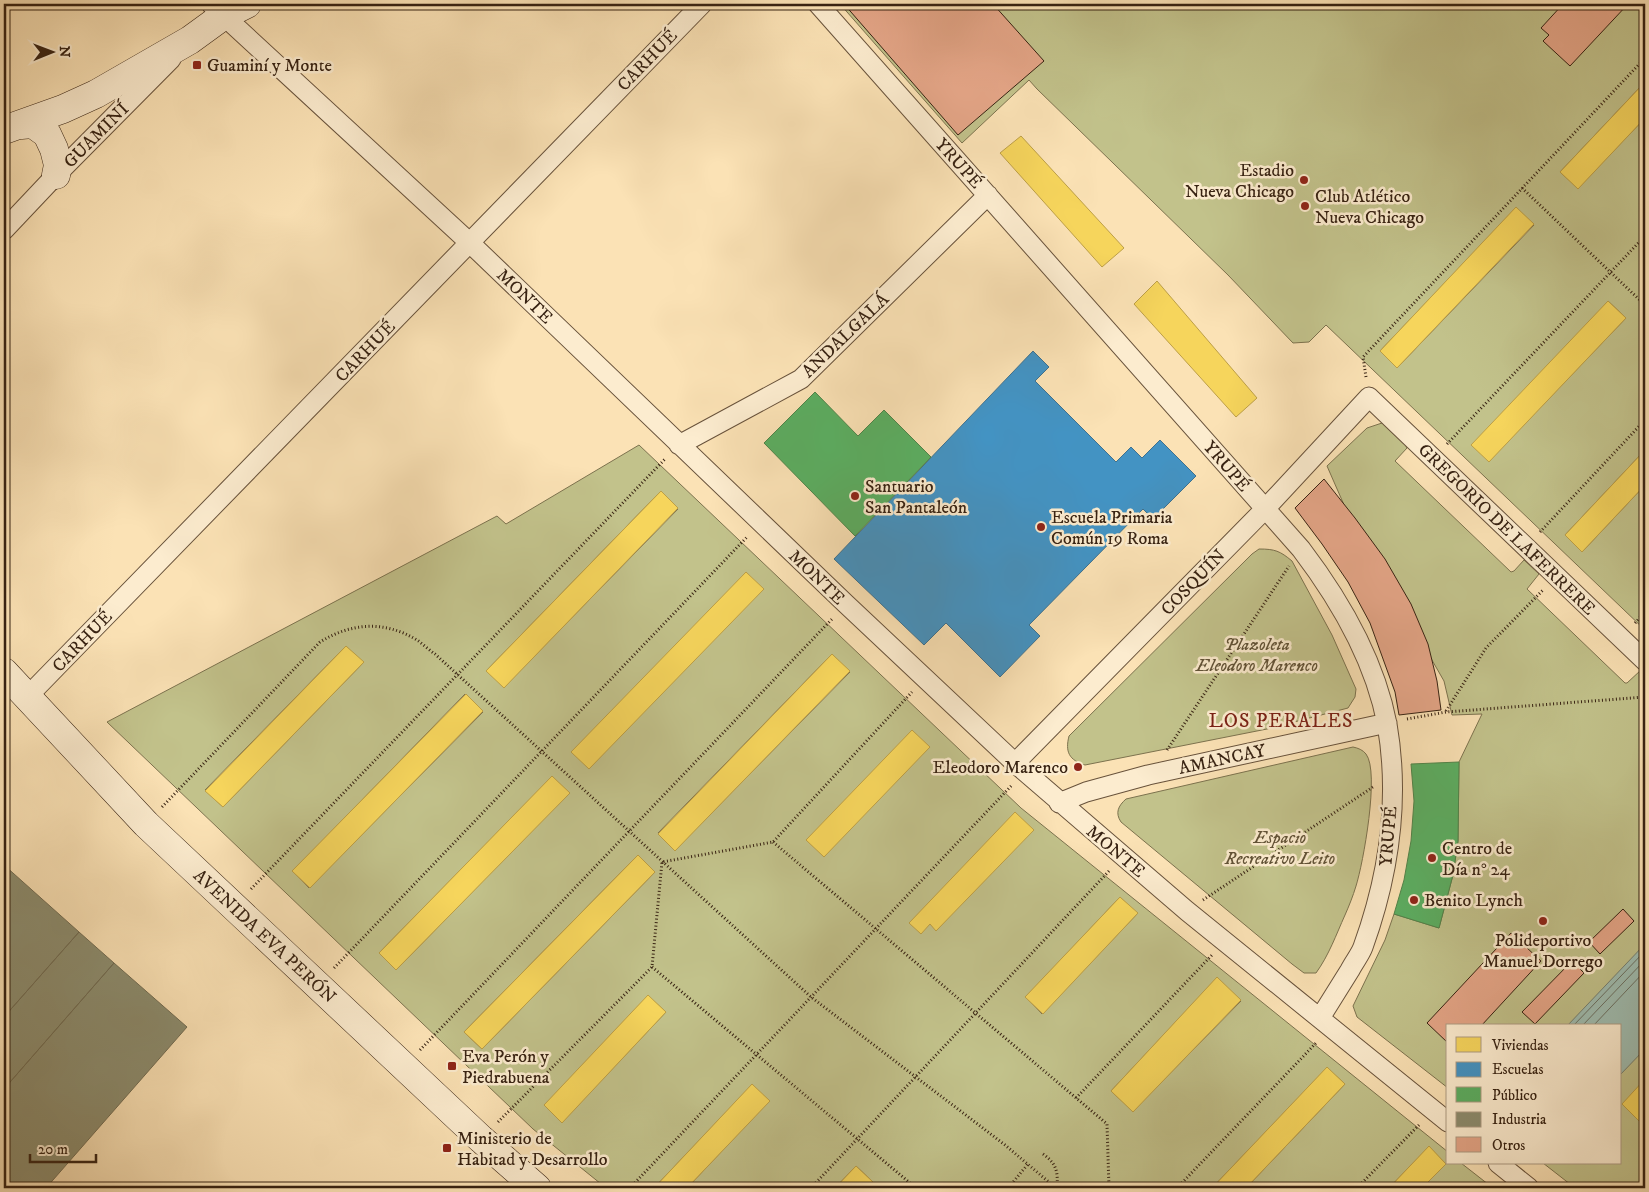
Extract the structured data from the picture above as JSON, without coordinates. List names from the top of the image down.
{
  "streets": {
    "main road": ["AVENIDA EVA PERÓN"],
    "street": [
      "CARHUÉ",
      "GUAMINÍ",
      "YRUPÉ",
      "MONTE",
      "ANDALGALÁ",
      "GREGORIO DE LAFERRERE",
      "COSQUÍN",
      "AMANCAY"
    ]
  },
  "crossings": [
    ["CARHUÉ", "MONTE"],
    ["CARHUÉ", "AVENIDA EVA PERÓN"],
    ["YRUPÉ", "MONTE"],
    ["YRUPÉ", "ANDALGALÁ"],
    ["YRUPÉ", "COSQUÍN"],
    ["YRUPÉ", "AMANCAY"],
    ["MONTE", "ANDALGALÁ"],
    ["MONTE", "COSQUÍN"],
    ["MONTE", "AMANCAY"],
    ["GREGORIO DE LAFERRERE", "COSQUÍN"]
  ],
  "districts": ["LOS PERALES"],
  "parks": ["Plazoleta Eleodoro Marenco", "Espacio Recreativo Leito"],
  "places": {
    "transit": ["Guaminí y Monte", "Eva Perón y Piedrabuena", "Ministerio de Habitad y Desarrollo"],
    "other": [
      "Estadio Nueva Chicago",
      "Club Atlético Nueva Chicago",
      "Santuario San Pantaleón",
      "Escuela Primaria Común 19 Roma",
      "Eleodoro Marenco",
      "Centro de Día n° 24",
      "Benito Lynch",
      "Polideportivo Manuel Dorrego"
    ]
  },
  "legend": [
    "Viviendas",
    "Escuelas",
    "Público",
    "Industria",
    "Otros"
  ],
  "scale_bar": "20 m",
  "north": "right"
}
